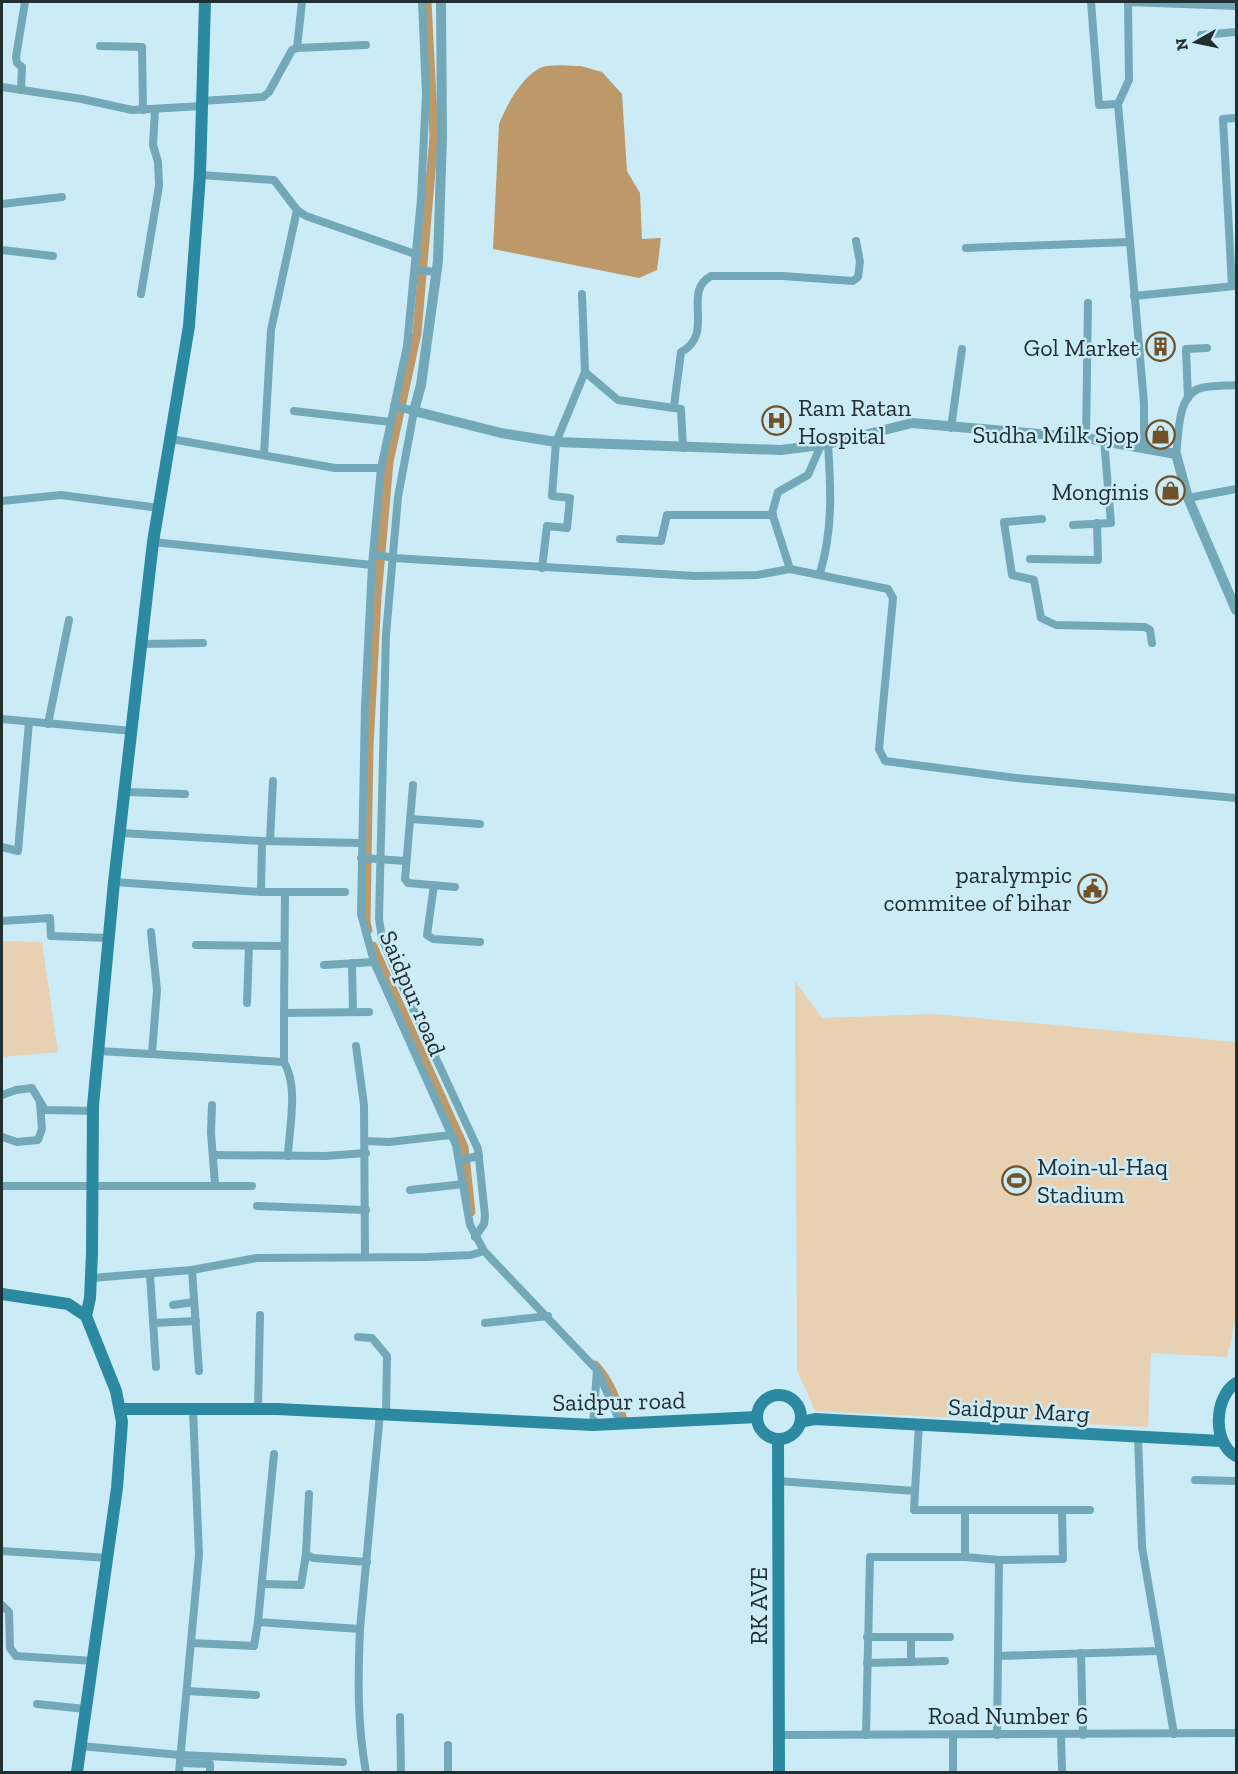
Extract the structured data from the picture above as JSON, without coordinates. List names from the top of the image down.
{
  "streets": {
    "main road": ["Saidpur road", "Saidpur Marg", "RK AVE"],
    "street": ["Road Number 6"]
  },
  "crossings": [
    ["Saidpur road", "Saidpur Marg"],
    ["Saidpur road", "RK AVE"],
    ["Saidpur Marg", "RK AVE"],
    ["RK AVE", "Road Number 6"]
  ],
  "places": {
    "building": ["Gol Market"],
    "hospital": ["Ram Ratan Hospital"],
    "shop": ["Sudha Milk Sjop", "Monginis"],
    "public building": ["paralympic commitee of bihar"],
    "sports": ["Moin-ul-Haq Stadium"]
  },
  "north": "left"
}
